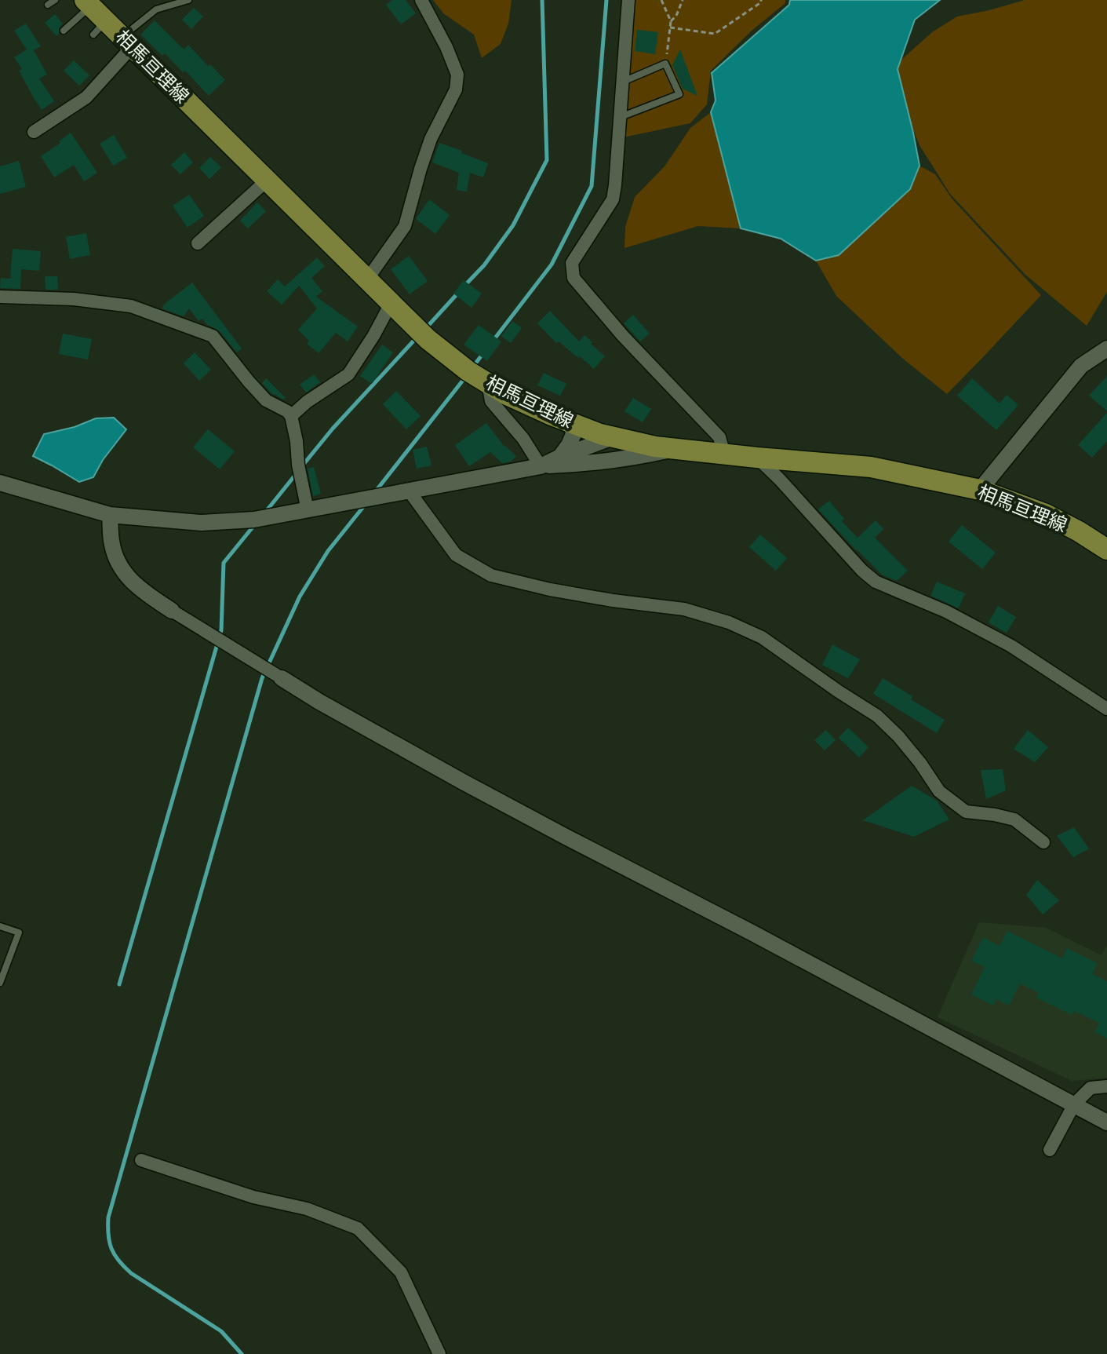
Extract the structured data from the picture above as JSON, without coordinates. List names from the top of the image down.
{
  "streets": {
    "main road": ["相馬亘理線"]
  }
}
